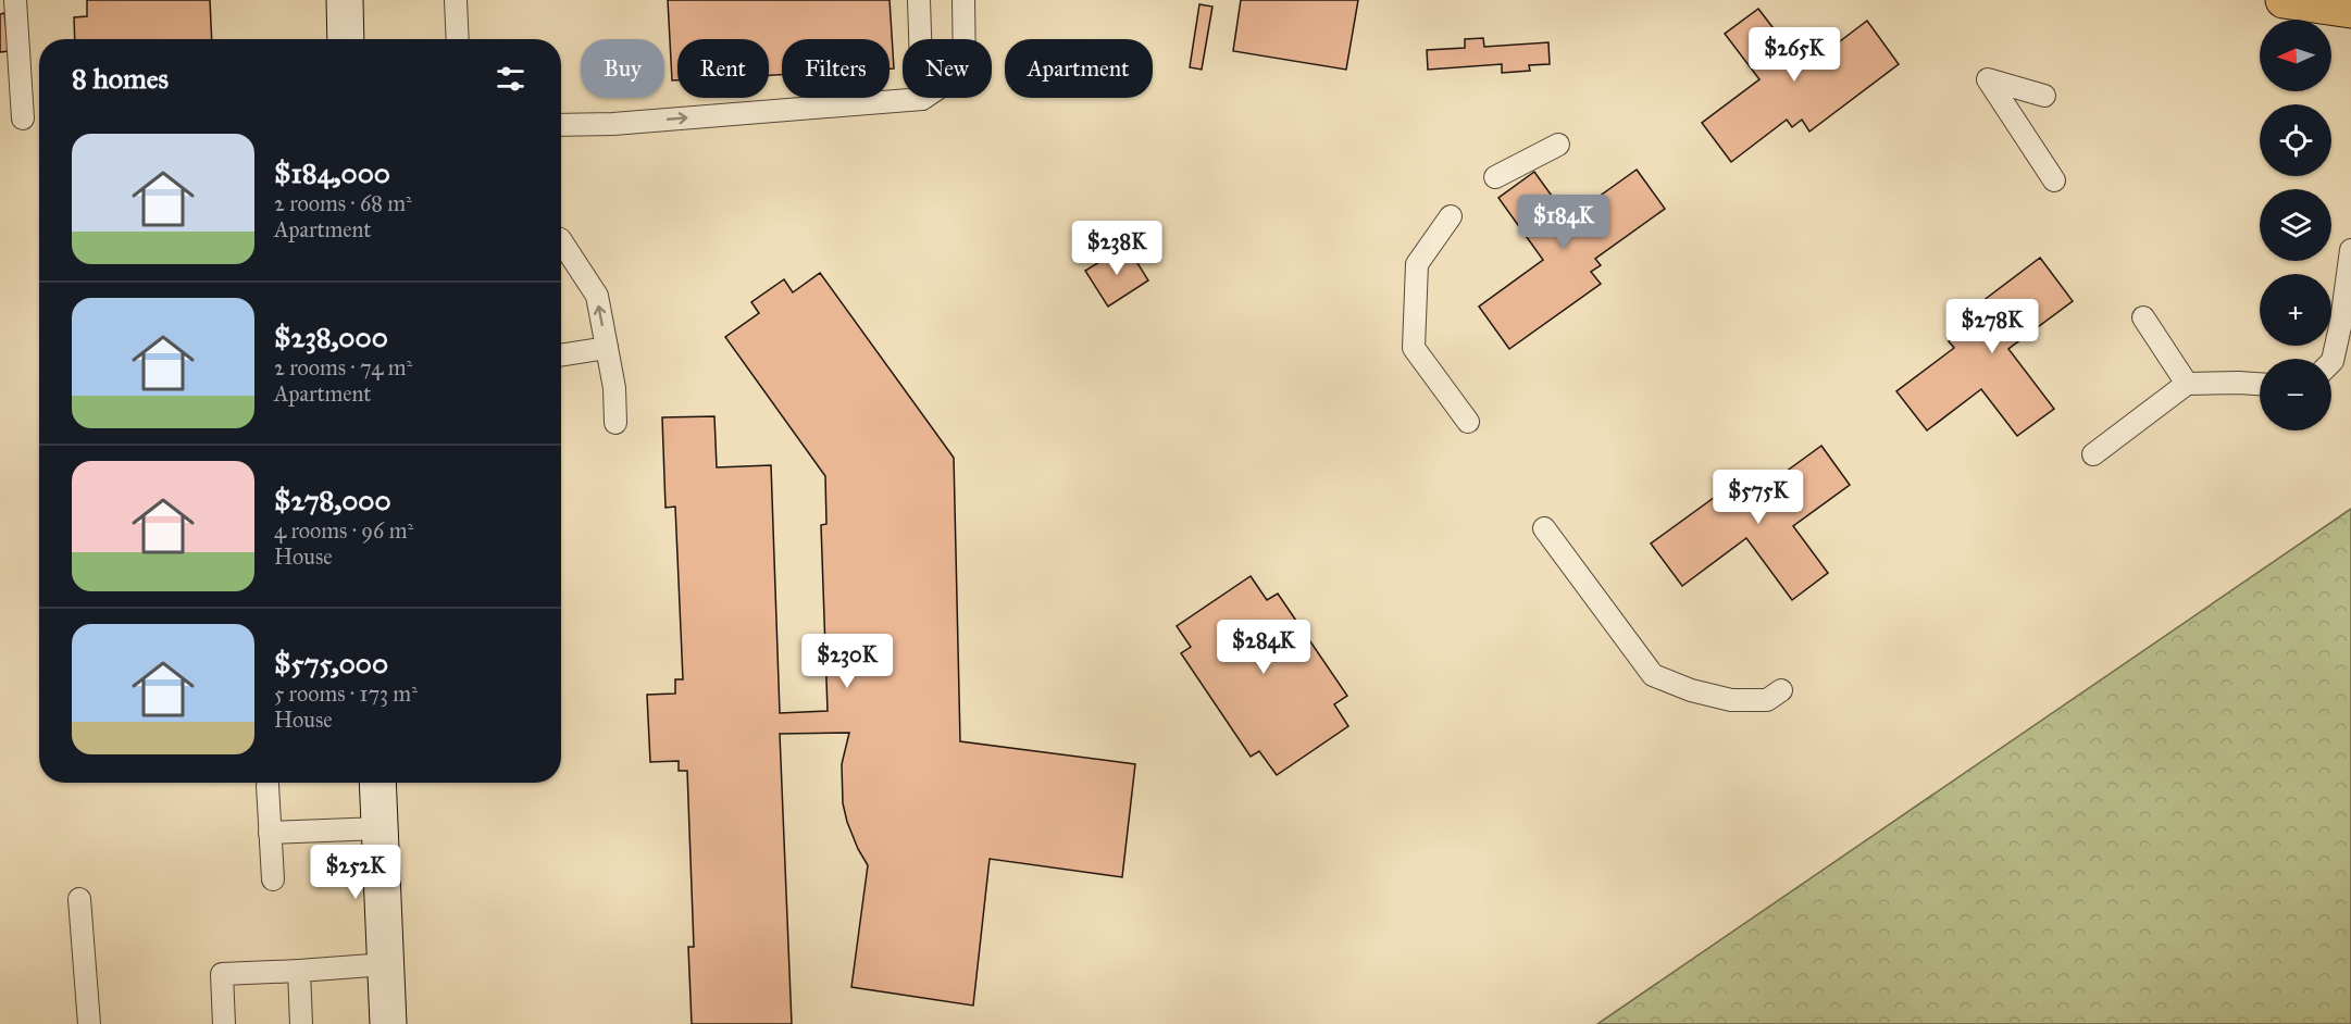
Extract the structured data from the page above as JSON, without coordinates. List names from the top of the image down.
{
  "north": "left",
  "page": {
    "map_buttons": ["+", "−"],
    "price": [
      "$265K",
      "$184K",
      "$238K",
      "$278K",
      "$575K",
      "$284K",
      "$230K",
      "$252K"
    ],
    "chip": [
      "Buy",
      "Rent",
      "Filters",
      "New",
      "Apartment"
    ],
    "heading": "8 homes",
    "list": [
      {
        "name": "$184,000",
        "note": "2 rooms · 68 m² · Apartment"
      },
      {
        "name": "$238,000",
        "note": "2 rooms · 74 m² · Apartment"
      },
      {
        "name": "$278,000",
        "note": "4 rooms · 96 m² · House"
      },
      {
        "name": "$575,000",
        "note": "5 rooms · 173 m² · House"
      }
    ]
  }
}
